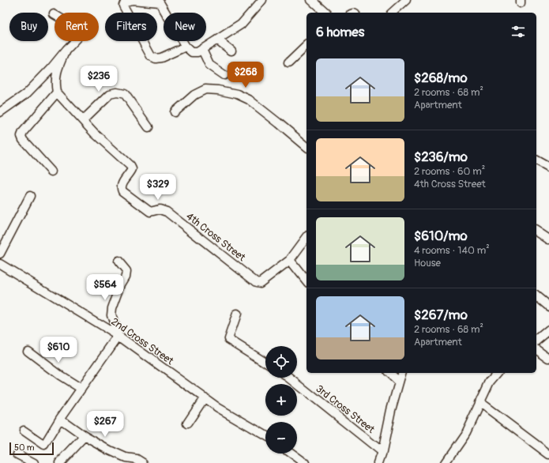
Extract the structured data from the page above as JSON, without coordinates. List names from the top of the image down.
{
  "streets": {
    "street": ["4th Cross Street", "2nd Cross Street", "3rd Cross Street"]
  },
  "scale_bar": "50 m",
  "page": {
    "chip": [
      "Buy",
      "Rent",
      "Filters",
      "New"
    ],
    "heading": "6 homes",
    "list": [
      {
        "name": "$268/mo",
        "note": "2 rooms · 68 m² · Apartment"
      },
      {
        "name": "$236/mo",
        "note": "2 rooms · 60 m² · 4th Cross Street"
      },
      {
        "name": "$610/mo",
        "note": "4 rooms · 140 m² · House"
      },
      {
        "name": "$267/mo",
        "note": "2 rooms · 68 m² · Apartment"
      }
    ],
    "price": [
      "$268",
      "$236",
      "$329",
      "$564",
      "$610",
      "$267"
    ],
    "map_buttons": ["+", "−"],
    "scale": "50 m"
  }
}
